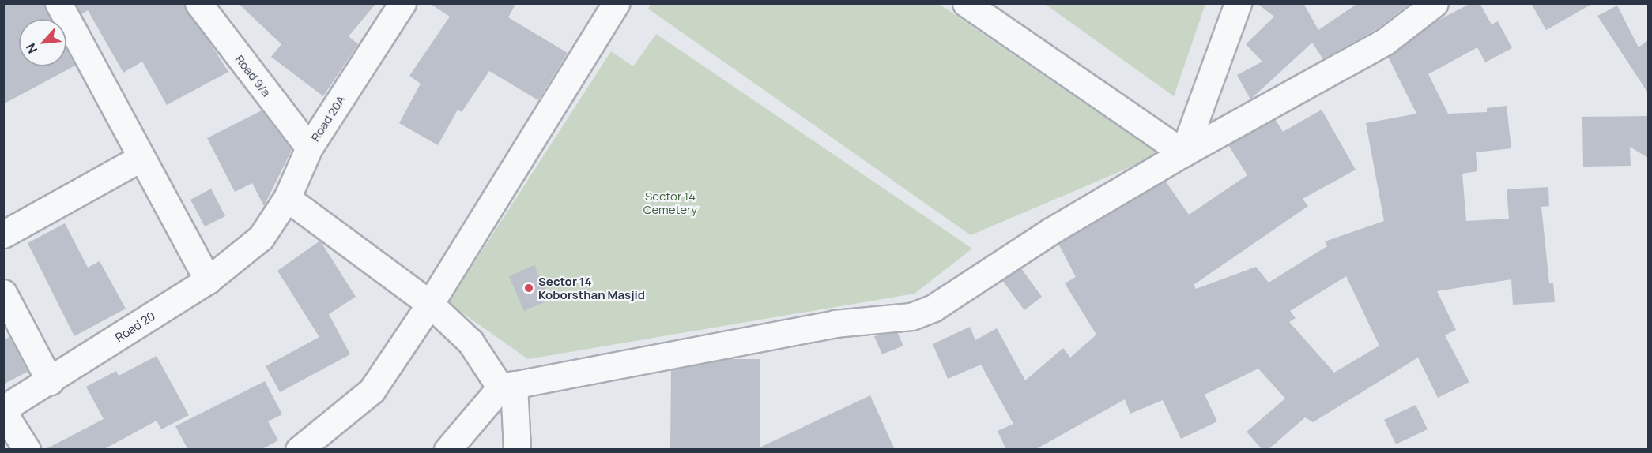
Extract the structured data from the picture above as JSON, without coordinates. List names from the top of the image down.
{
  "streets": {
    "street": ["Road 9/a", "Road 20A", "Road 20"]
  },
  "crossings": [
    ["Road 9/a", "Road 20A"],
    ["Road 20A", "Road 20"]
  ],
  "parks": ["Sector 14 Cemetery"],
  "places": ["Sector 14 Koborsthan Masjid"],
  "north": "bottom left"
}
